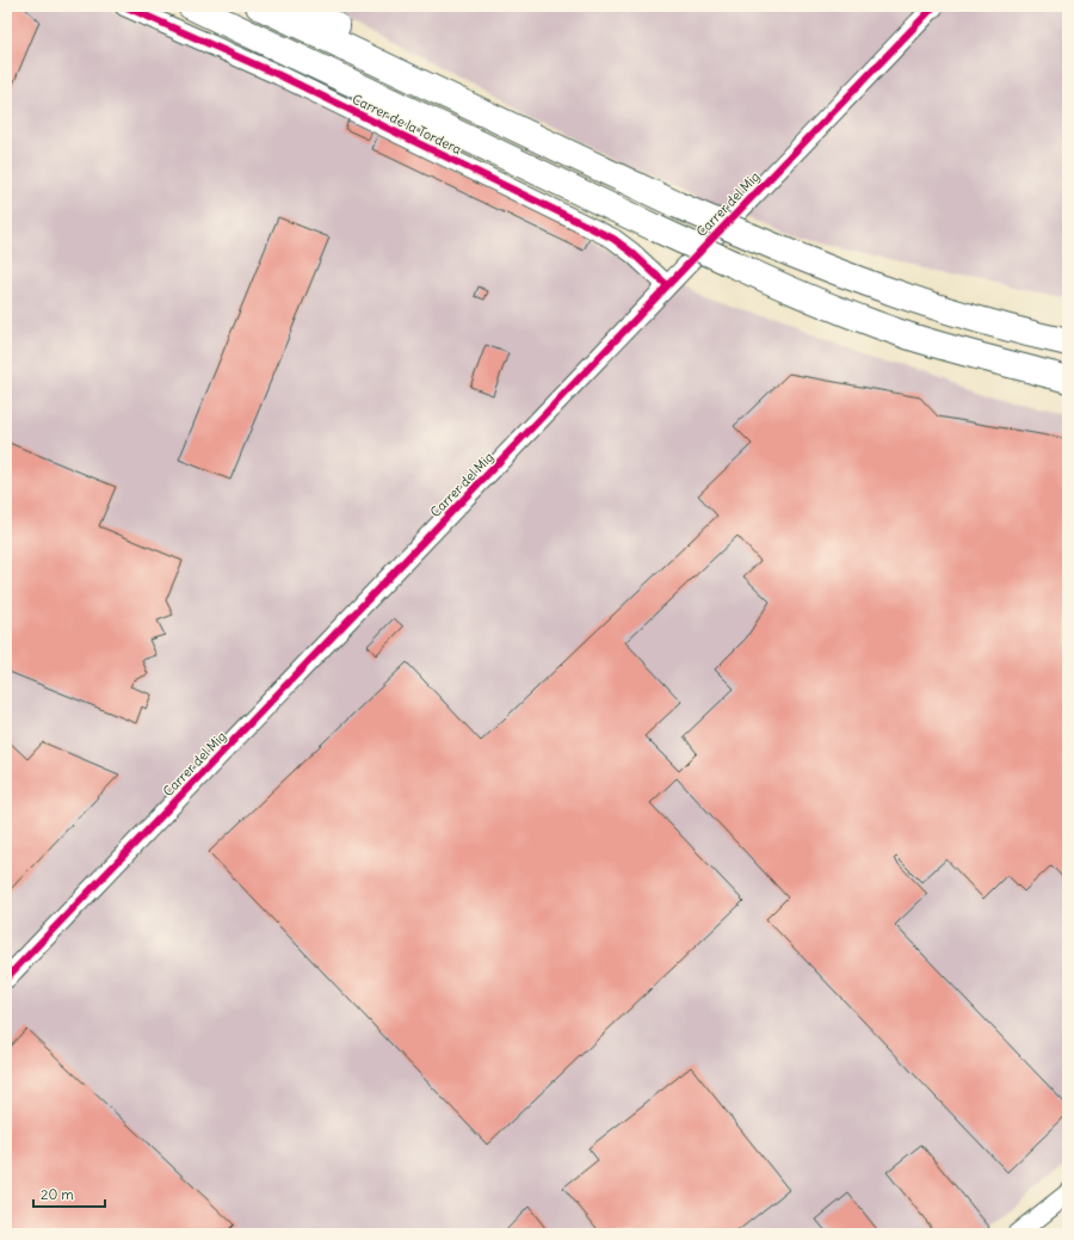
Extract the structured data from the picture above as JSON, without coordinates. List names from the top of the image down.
{
  "streets": {
    "street": ["Carrer de la Tordera", "Carrer del Mig"]
  },
  "crossings": [
    ["Carrer de la Tordera", "Carrer del Mig"]
  ],
  "scale_bar": "20 m"
}
